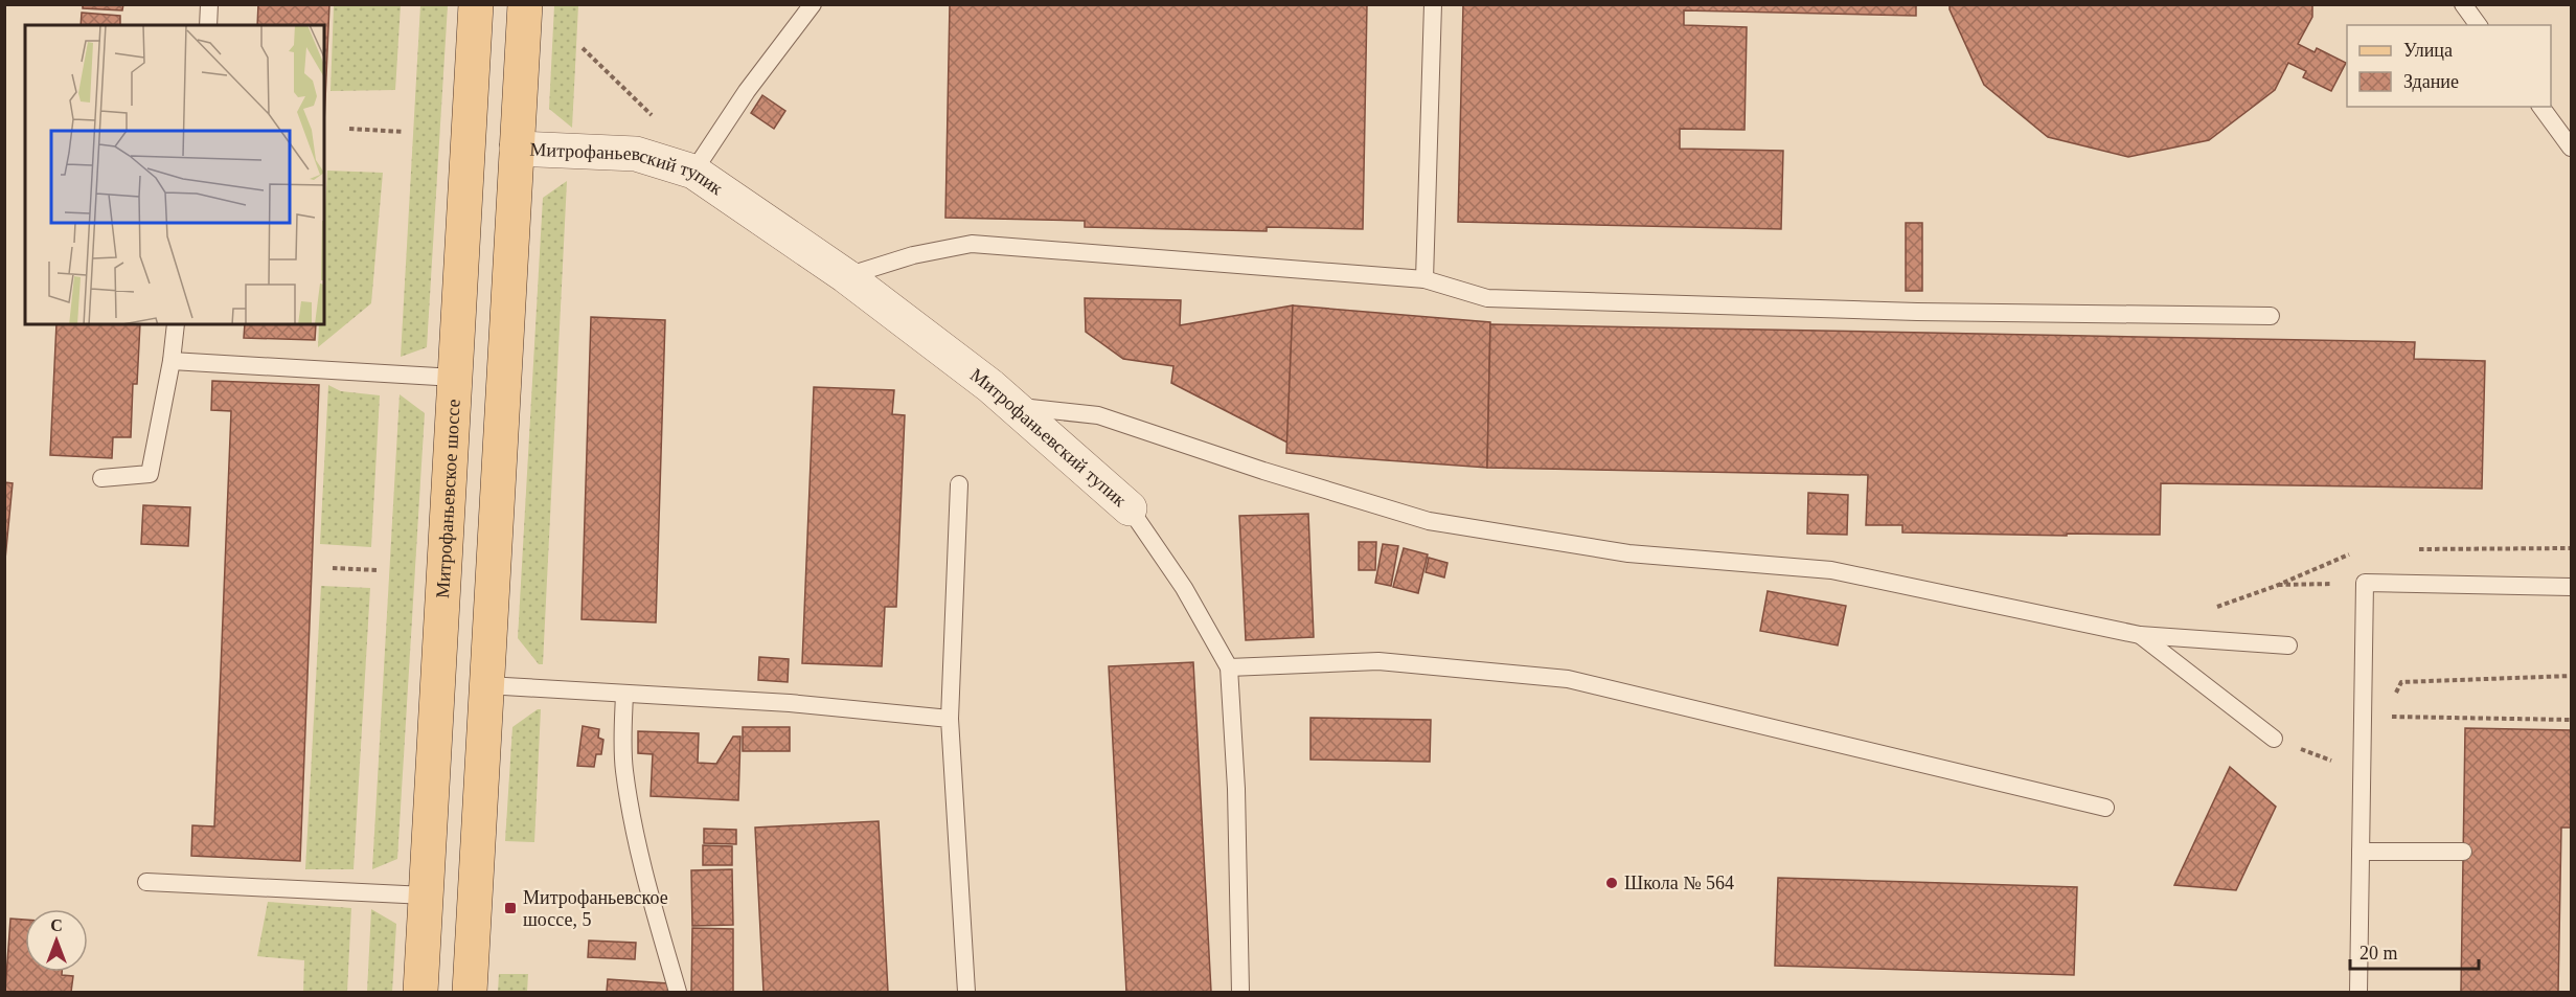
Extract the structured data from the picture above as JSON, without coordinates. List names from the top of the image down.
{
  "streets": {
    "main road": ["Митрофаньевское шоссе"],
    "street": ["Митрофаньевский тупик"]
  },
  "places": {
    "other": ["Школа № 564"],
    "transit": ["Митрофаньевское шоссе, 5"]
  },
  "legend": ["Улица", "Здание"],
  "scale_bar": "20 m",
  "north": "top"
}
